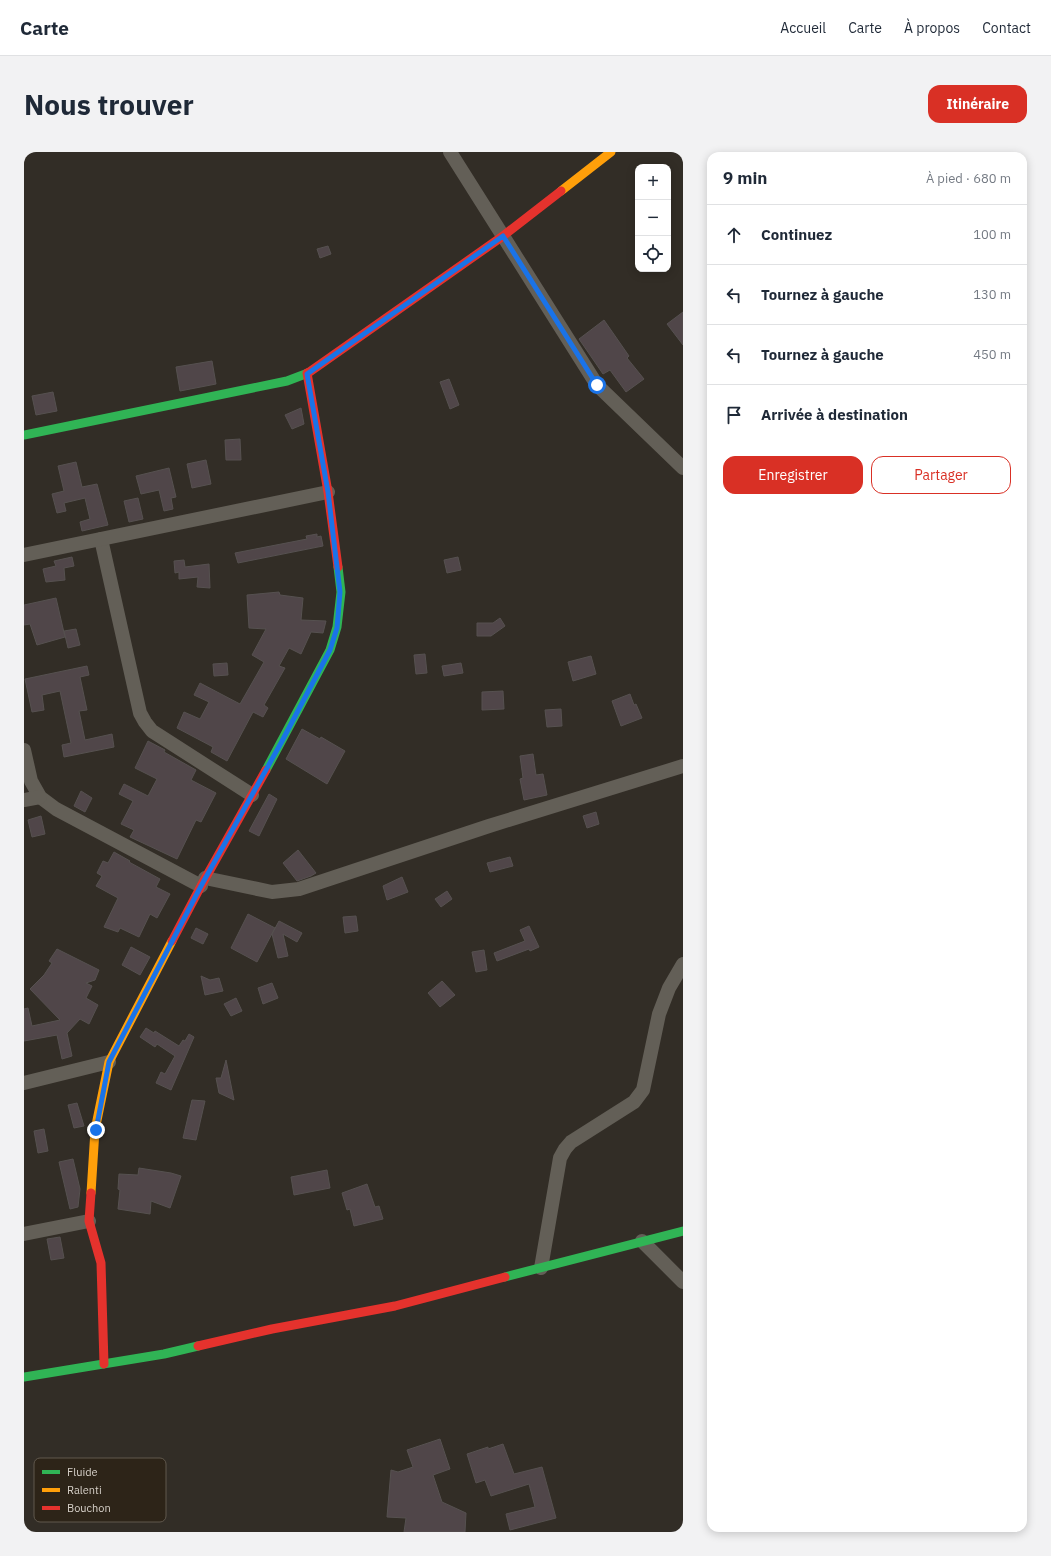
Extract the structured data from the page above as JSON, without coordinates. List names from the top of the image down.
{
  "legend": ["Fluide", "Ralenti", "Bouchon"],
  "page": {
    "header": "Carte",
    "nav": [
      "Accueil",
      "Carte",
      "À propos",
      "Contact"
    ],
    "buttons": [
      "Itinéraire",
      ["Enregistrer", "Partager"]
    ],
    "title": "Nous trouver",
    "heading": ["9 min", "À pied · 680 m"],
    "map_buttons": ["+", "−"],
    "list": [
      ["Continuez", "100 m"],
      ["Tournez à gauche", "130 m"],
      ["Tournez à gauche", "450 m"],
      "Arrivée à destination"
    ]
  }
}
